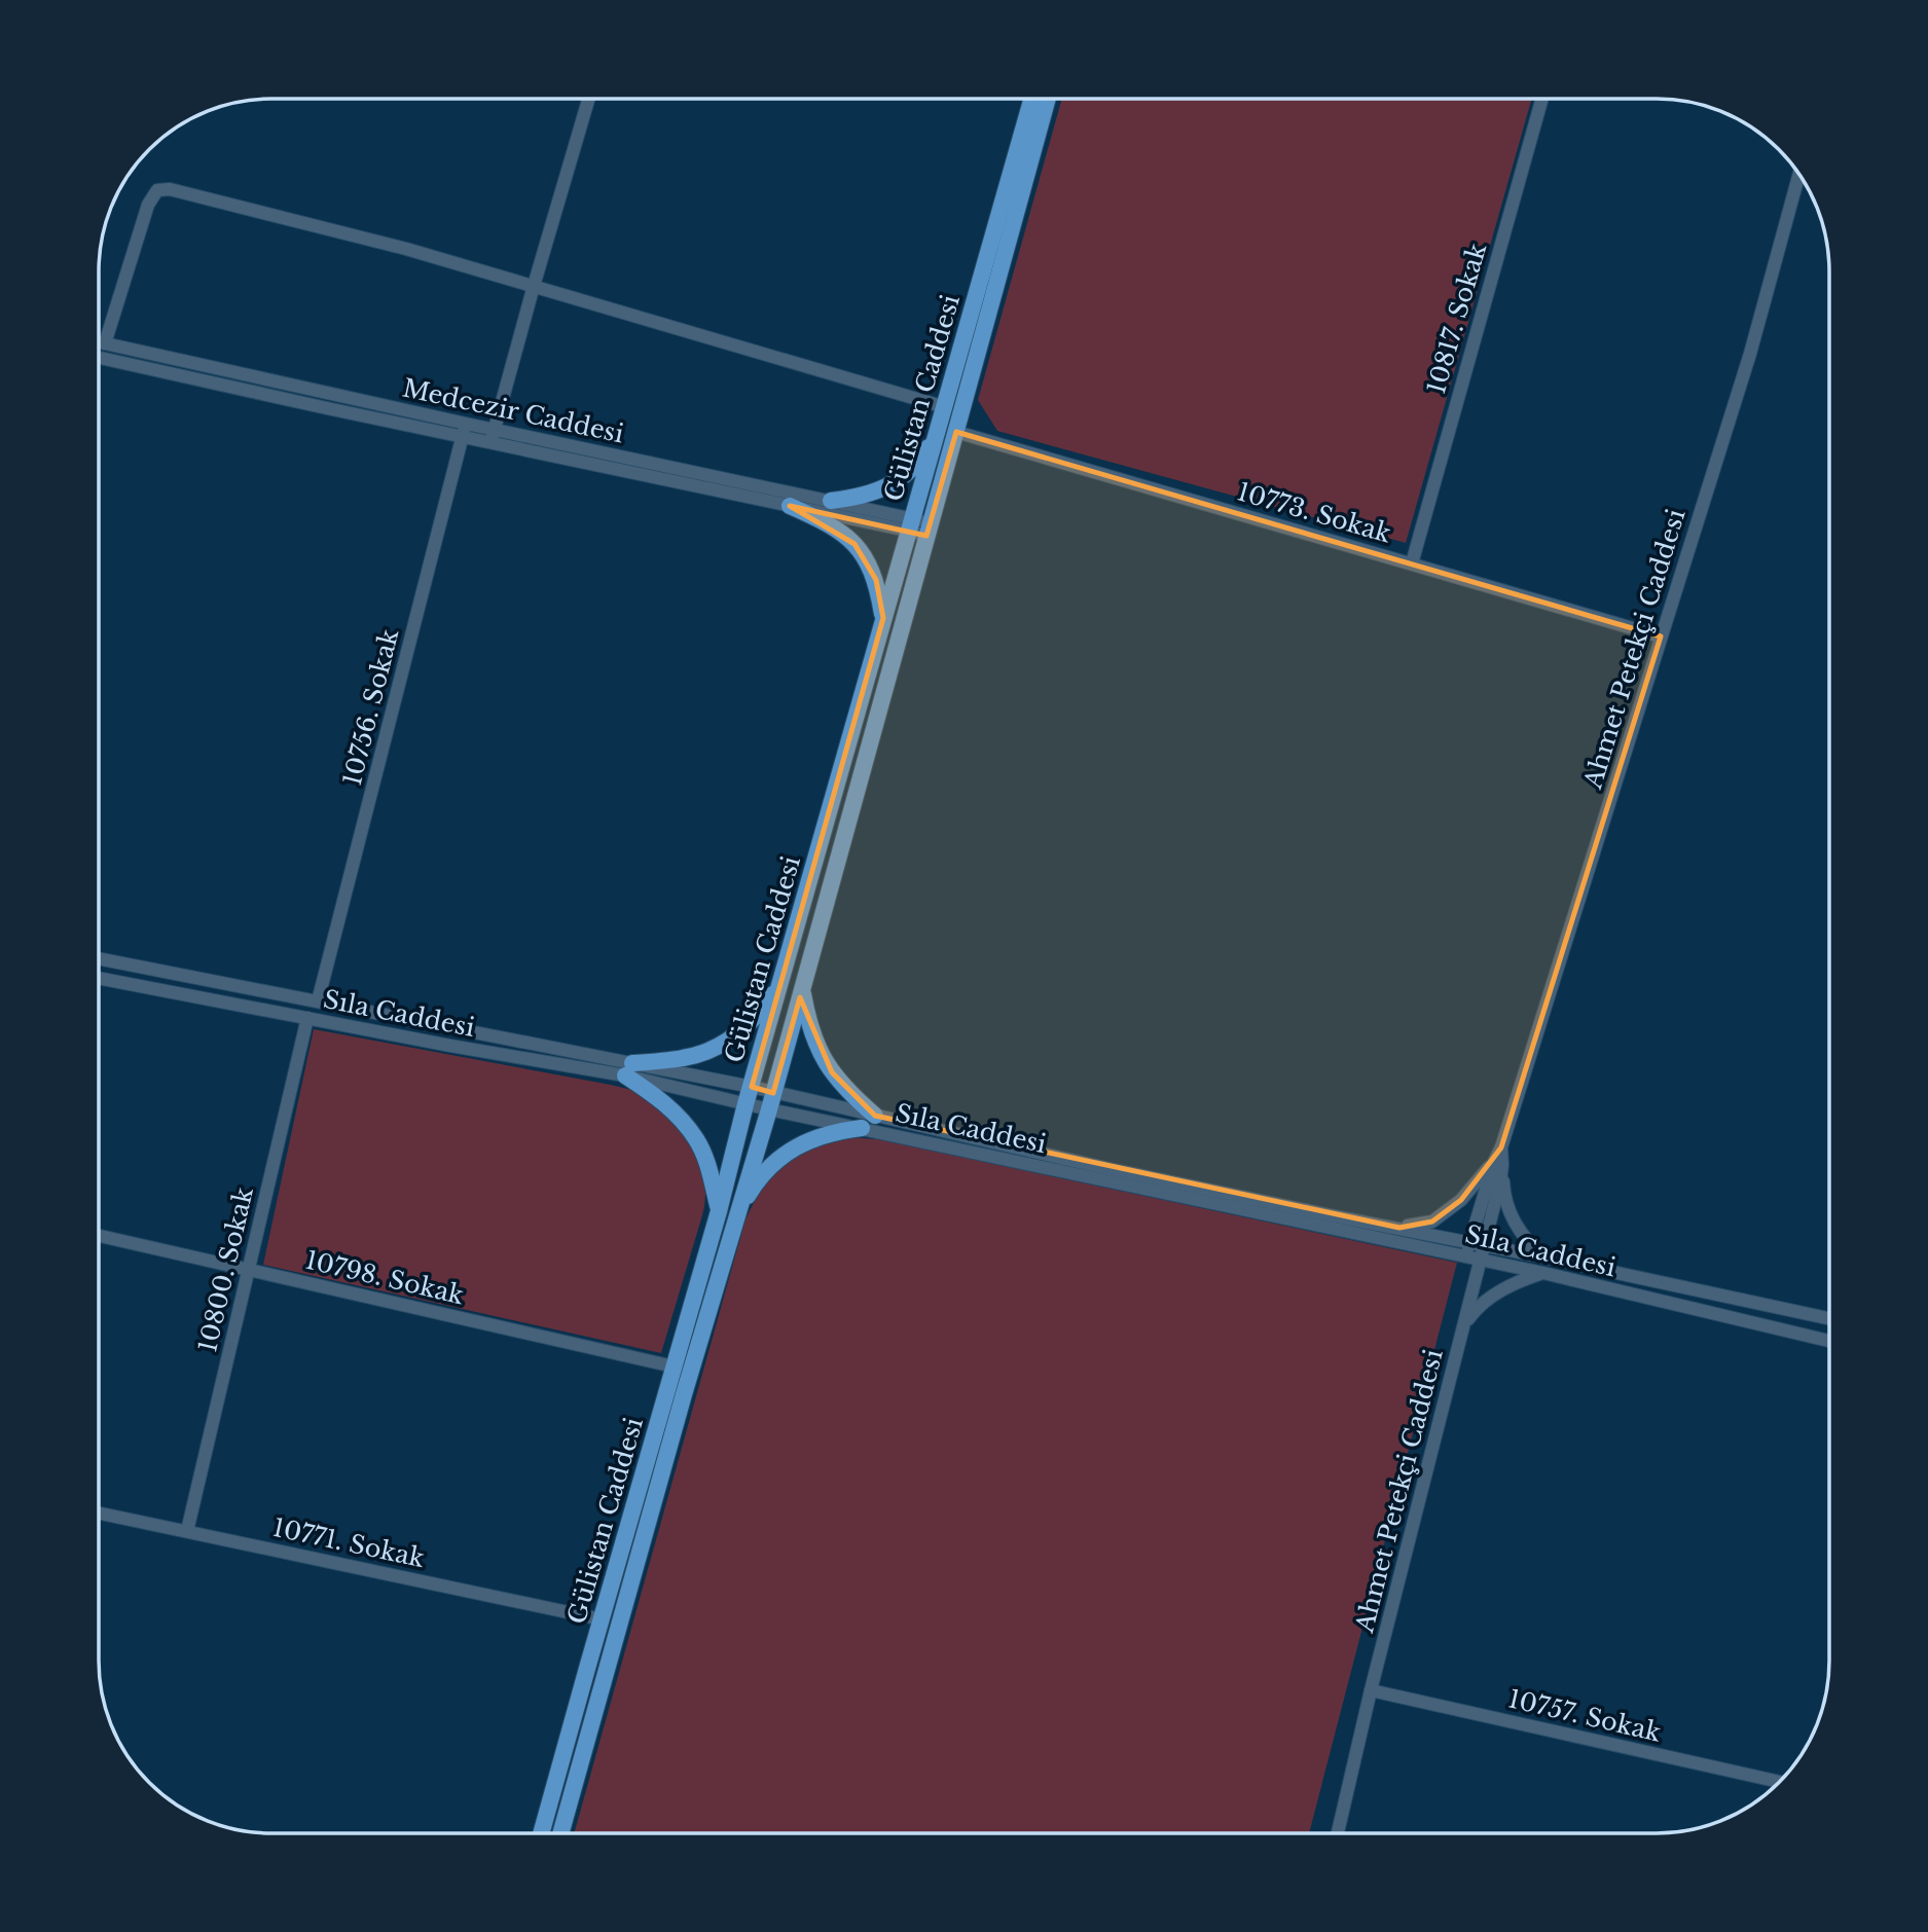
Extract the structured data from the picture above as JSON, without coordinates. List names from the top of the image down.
{
  "streets": {
    "main road": ["Gülistan Caddesi"],
    "street": [
      "10817. Sokak",
      "Medcezir Caddesi",
      "10773. Sokak",
      "Ahmet Petekçi Caddesi",
      "10756. Sokak",
      "Sıla Caddesi",
      "10800. Sokak",
      "10798. Sokak",
      "10771. Sokak",
      "10757. Sokak"
    ]
  },
  "crossings": [
    ["10817. Sokak", "10773. Sokak"],
    ["Gülistan Caddesi", "Medcezir Caddesi"],
    ["Gülistan Caddesi", "10773. Sokak"],
    ["Gülistan Caddesi", "Sıla Caddesi"],
    ["Gülistan Caddesi", "10798. Sokak"],
    ["Gülistan Caddesi", "10771. Sokak"],
    ["Medcezir Caddesi", "10756. Sokak"],
    ["10773. Sokak", "Ahmet Petekçi Caddesi"],
    ["Ahmet Petekçi Caddesi", "Sıla Caddesi"],
    ["Ahmet Petekçi Caddesi", "10757. Sokak"],
    ["Sıla Caddesi", "10800. Sokak"],
    ["10800. Sokak", "10798. Sokak"],
    ["10800. Sokak", "10771. Sokak"]
  ]
}
